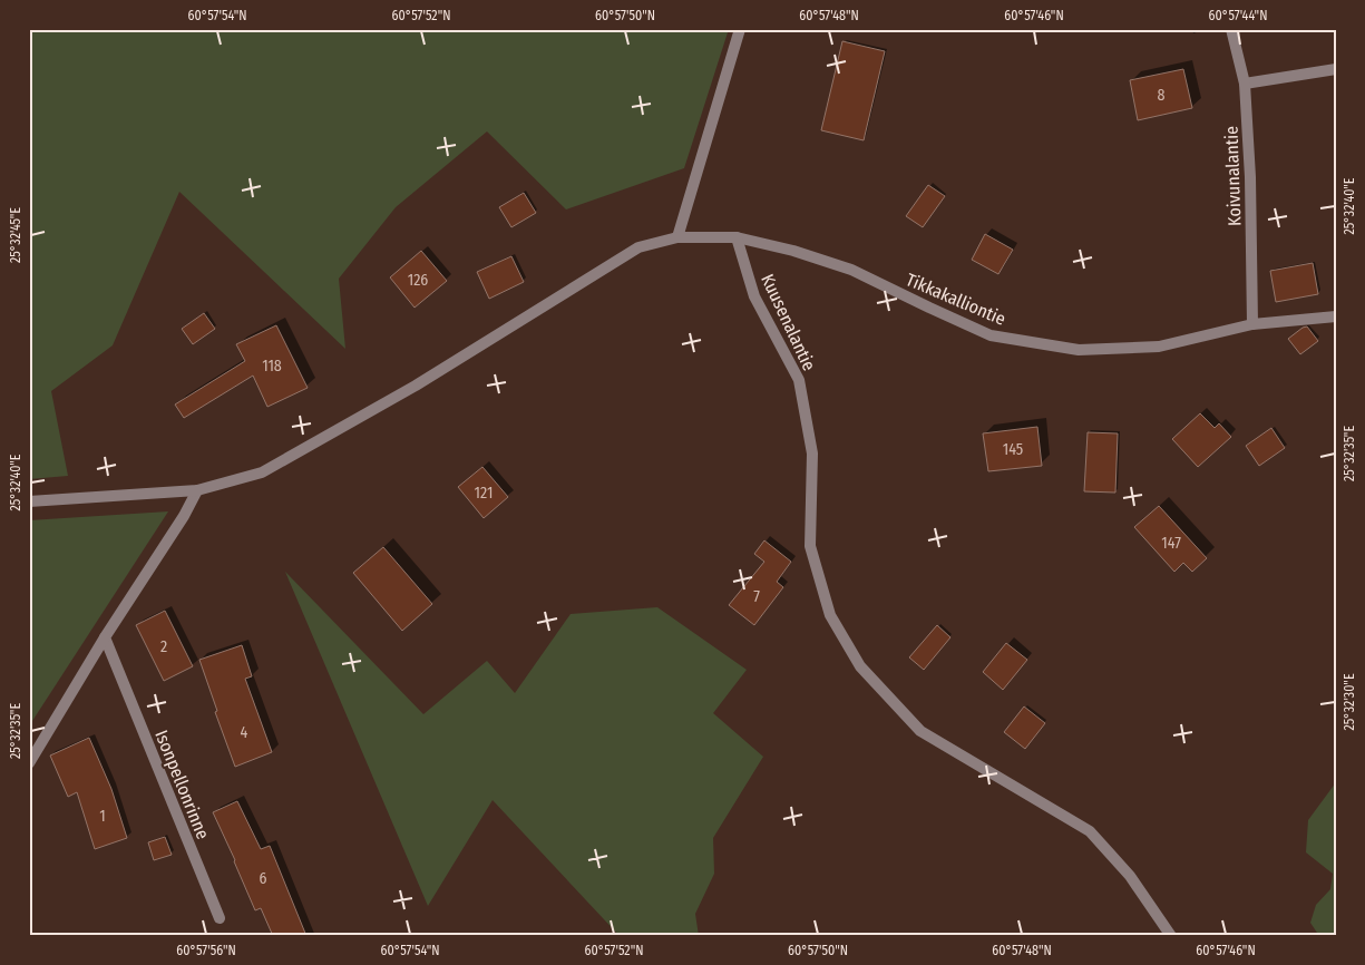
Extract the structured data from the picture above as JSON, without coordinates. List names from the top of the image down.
{
  "streets": {
    "street": [
      "Koivunalantie",
      "Tikkakalliontie",
      "Kuusenalantie",
      "Isonpellonrinne"
    ]
  },
  "crossings": [
    ["Koivunalantie", "Tikkakalliontie"],
    ["Tikkakalliontie", "Kuusenalantie"]
  ],
  "house_numbers": [
    "8",
    "126",
    "118",
    "145",
    "121",
    "147",
    "7",
    "2",
    "4",
    "1",
    "6"
  ],
  "coordinates": [
    "60°57'54\"N",
    "60°57'52\"N",
    "60°57'50\"N",
    "60°57'48\"N",
    "60°57'46\"N",
    "60°57'44\"N",
    "25°32'40\"E",
    "25°32'45\"E",
    "25°32'35\"E",
    "25°32'30\"E",
    "60°57'56\"N"
  ]
}
